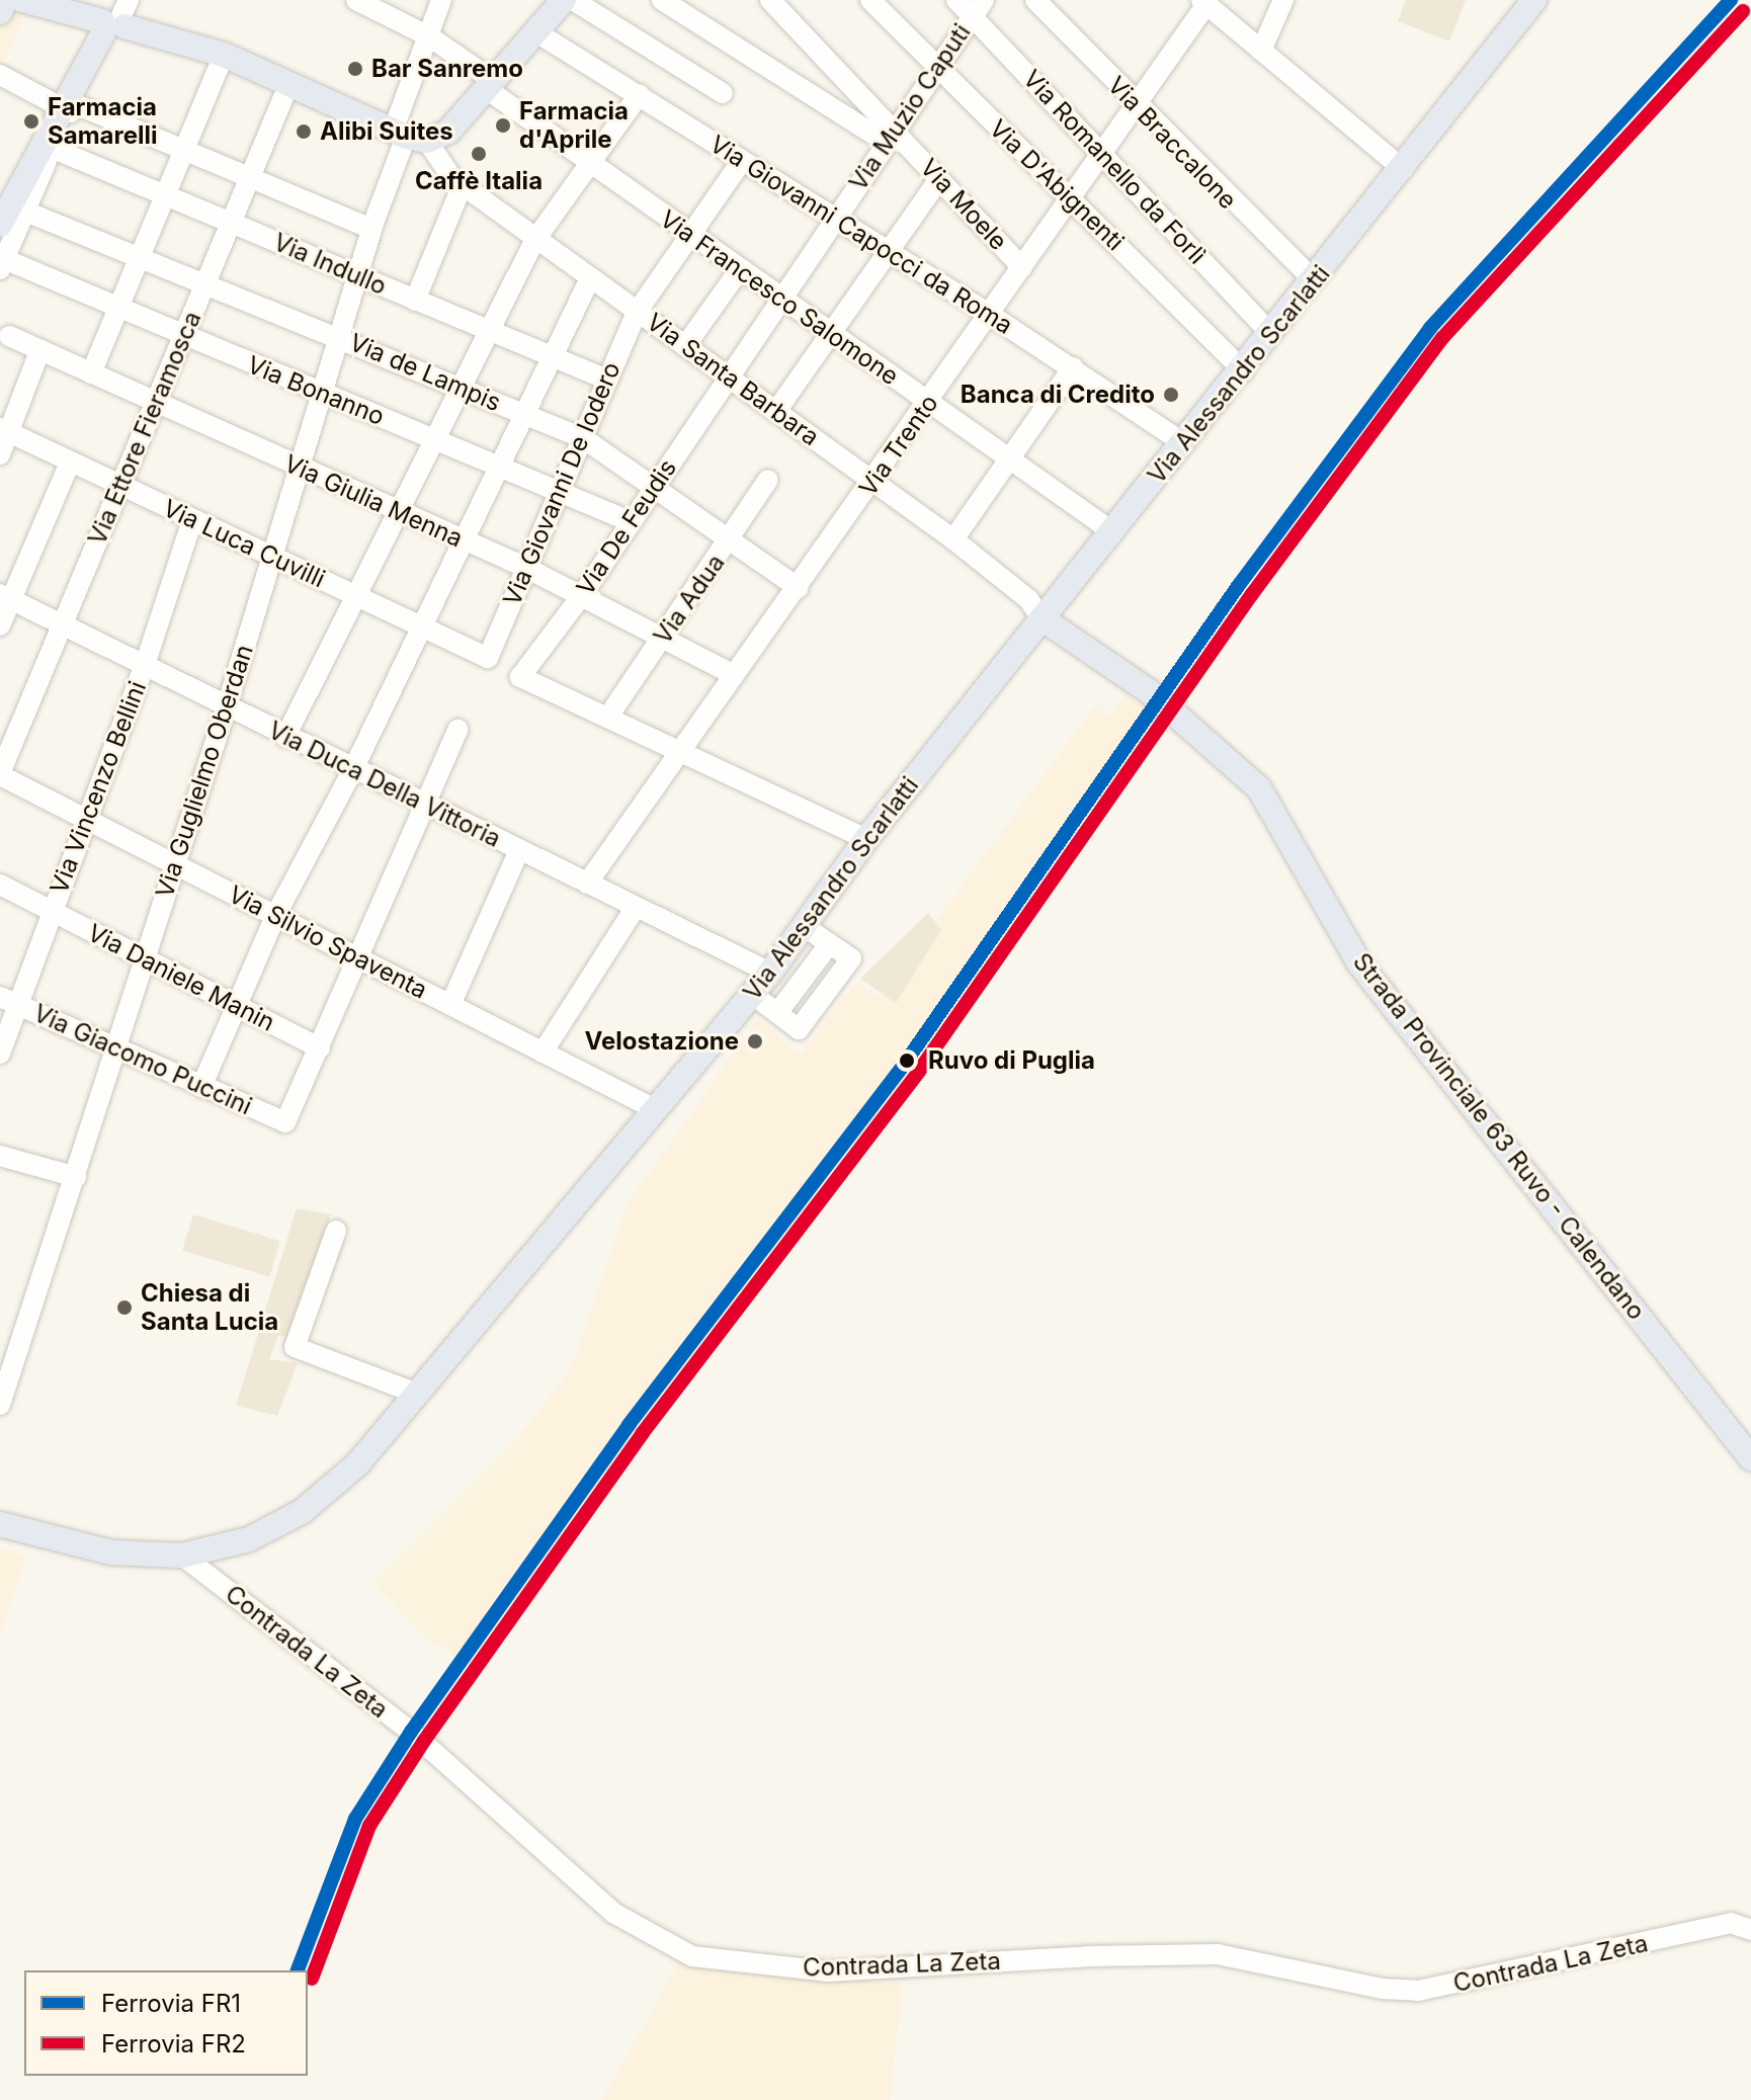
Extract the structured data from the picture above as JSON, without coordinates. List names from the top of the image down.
{
  "streets": {
    "main road": ["Via Alessandro Scarlatti", "Strada Provinciale 63 Ruvo - Calendano"],
    "street": [
      "Via Muzio Caputi",
      "Via Braccalone",
      "Via Romanello da Forlì",
      "Via D'Abignenti",
      "Via Moele",
      "Via Giovanni Capocci da Roma",
      "Via Indullo",
      "Via Francesco Salomone",
      "Via de Lampis",
      "Via Santa Barbara",
      "Via Bonanno",
      "Via Ettore Fieramosca",
      "Via Trento",
      "Via Giovanni De Iodero",
      "Via Giulia Menna",
      "Via De Feudis",
      "Via Luca Cuvilli",
      "Via Adua",
      "Via Guglielmo Oberdan",
      "Via Duca Della Vittoria",
      "Via Vincenzo Bellini",
      "Via Silvio Spaventa",
      "Via Daniele Manin",
      "Via Giacomo Puccini",
      "Contrada La Zeta"
    ]
  },
  "crossings": [
    ["Via Muzio Caputi", "Via Romanello da Forlì"],
    ["Via Muzio Caputi", "Via D'Abignenti"],
    ["Via Muzio Caputi", "Via Moele"],
    ["Via Muzio Caputi", "Via Giovanni Capocci da Roma"],
    ["Via Muzio Caputi", "Via Francesco Salomone"],
    ["Via Muzio Caputi", "Via Santa Barbara"],
    ["Via Muzio Caputi", "Via De Feudis"],
    ["Via Braccalone", "Via Alessandro Scarlatti"],
    ["Via Braccalone", "Via Trento"],
    ["Via Romanello da Forlì", "Via Alessandro Scarlatti"],
    ["Via Romanello da Forlì", "Via Trento"],
    ["Via D'Abignenti", "Via Alessandro Scarlatti"],
    ["Via D'Abignenti", "Via Trento"],
    ["Via Moele", "Via Trento"],
    ["Via Giovanni Capocci da Roma", "Via Alessandro Scarlatti"],
    ["Via Giovanni Capocci da Roma", "Via Trento"],
    ["Via Giovanni Capocci da Roma", "Via Giovanni De Iodero"],
    ["Via Indullo", "Via Ettore Fieramosca"],
    ["Via Indullo", "Via Giovanni De Iodero"],
    ["Via Indullo", "Via Guglielmo Oberdan"],
    ["Via Francesco Salomone", "Via Alessandro Scarlatti"],
    ["Via Francesco Salomone", "Via Trento"],
    ["Via Francesco Salomone", "Via Giovanni De Iodero"],
    ["Via Francesco Salomone", "Via Guglielmo Oberdan"],
    ["Via de Lampis", "Via Ettore Fieramosca"],
    ["Via de Lampis", "Via Trento"],
    ["Via de Lampis", "Via Giovanni De Iodero"],
    ["Via de Lampis", "Via De Feudis"],
    ["Via de Lampis", "Via Adua"],
    ["Via de Lampis", "Via Guglielmo Oberdan"],
    ["Via Alessandro Scarlatti", "Via Santa Barbara"],
    ["Via Alessandro Scarlatti", "Via Duca Della Vittoria"],
    ["Via Alessandro Scarlatti", "Via Silvio Spaventa"],
    ["Via Alessandro Scarlatti", "Strada Provinciale 63 Ruvo - Calendano"],
    ["Via Alessandro Scarlatti", "Contrada La Zeta"],
    ["Via Santa Barbara", "Via Trento"],
    ["Via Santa Barbara", "Via Giovanni De Iodero"],
    ["Via Santa Barbara", "Via De Feudis"],
    ["Via Santa Barbara", "Via Guglielmo Oberdan"],
    ["Via Santa Barbara", "Strada Provinciale 63 Ruvo - Calendano"],
    ["Via Bonanno", "Via Ettore Fieramosca"],
    ["Via Bonanno", "Via Giovanni De Iodero"],
    ["Via Bonanno", "Via De Feudis"],
    ["Via Bonanno", "Via Guglielmo Oberdan"],
    ["Via Ettore Fieramosca", "Via Giulia Menna"],
    ["Via Ettore Fieramosca", "Via Luca Cuvilli"],
    ["Via Ettore Fieramosca", "Via Duca Della Vittoria"],
    ["Via Ettore Fieramosca", "Via Silvio Spaventa"],
    ["Via Trento", "Via Giulia Menna"],
    ["Via Trento", "Via Duca Della Vittoria"],
    ["Via Giovanni De Iodero", "Via Giulia Menna"],
    ["Via Giovanni De Iodero", "Via Luca Cuvilli"],
    ["Via Giulia Menna", "Via De Feudis"],
    ["Via Giulia Menna", "Via Adua"],
    ["Via Giulia Menna", "Via Guglielmo Oberdan"],
    ["Via De Feudis", "Via Adua"],
    ["Via Luca Cuvilli", "Via Guglielmo Oberdan"],
    ["Via Luca Cuvilli", "Via Vincenzo Bellini"],
    ["Via Guglielmo Oberdan", "Via Duca Della Vittoria"],
    ["Via Guglielmo Oberdan", "Via Silvio Spaventa"],
    ["Via Guglielmo Oberdan", "Via Daniele Manin"],
    ["Via Guglielmo Oberdan", "Via Giacomo Puccini"],
    ["Via Duca Della Vittoria", "Via Vincenzo Bellini"],
    ["Via Vincenzo Bellini", "Via Silvio Spaventa"],
    ["Via Vincenzo Bellini", "Via Daniele Manin"],
    ["Via Vincenzo Bellini", "Via Giacomo Puccini"],
    ["Via Daniele Manin", "Via Giacomo Puccini"]
  ],
  "places": [
    "Bar Sanremo",
    "Farmacia Samarelli",
    "Farmacia d'Aprile",
    "Alibi Suites",
    "Caffè Italia",
    "Banca di Credito",
    "Velostazione",
    "Ruvo di Puglia",
    "Chiesa di Santa Lucia"
  ],
  "lines": ["rail line FR1", "rail line FR2"],
  "legend": ["Ferrovia FR1", "Ferrovia FR2"]
}
